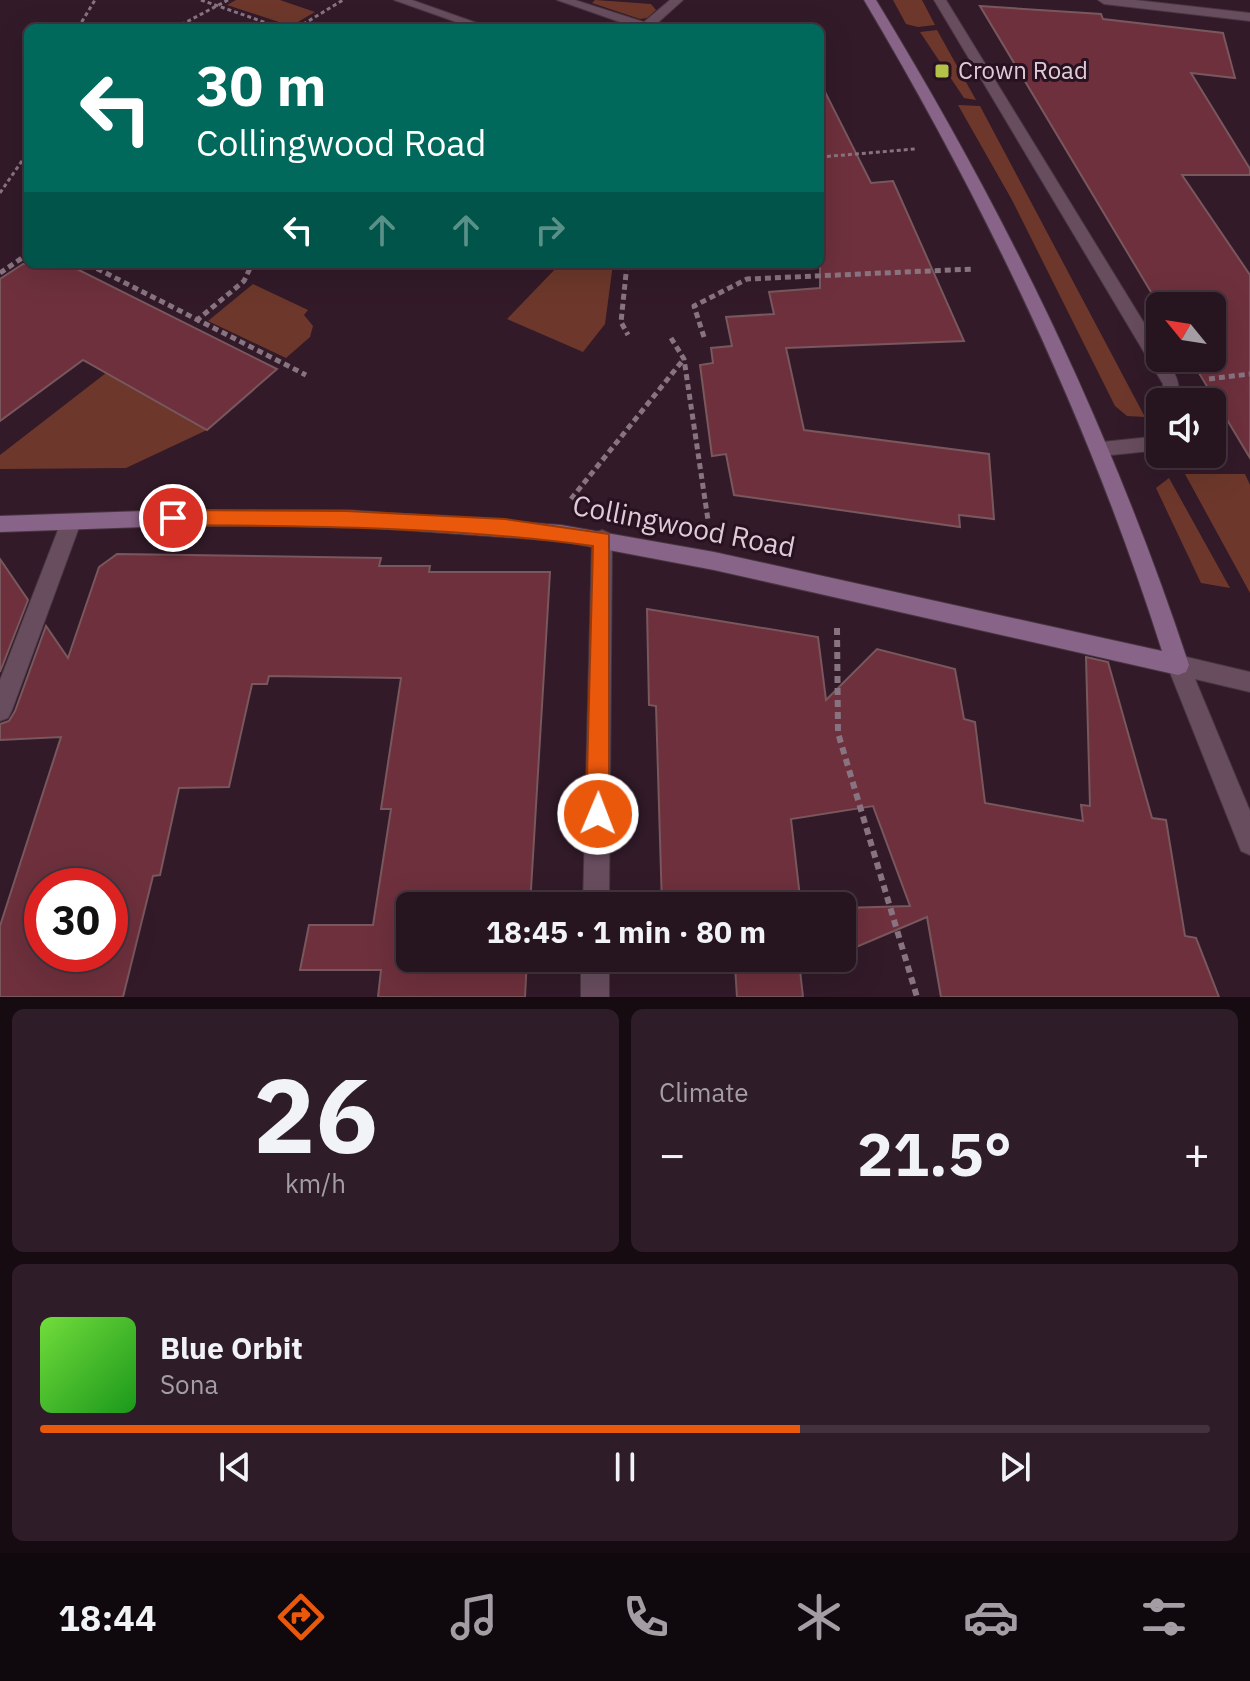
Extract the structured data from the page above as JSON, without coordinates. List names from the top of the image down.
{
  "streets": {
    "street": ["Collingwood Road"]
  },
  "places": {
    "transit": ["Crown Road"]
  },
  "north": "top left",
  "page": {
    "turn": ["30 m", "Collingwood Road"],
    "limit": "30",
    "trip": "18:45 · 1 min · 80 m",
    "tile": [
      ["26", "km/h"],
      "Climate"
    ],
    "heat": ["−", "21.5°", "+"],
    "song": ["Blue Orbit", "Sona"],
    "tabs": "18:44"
  }
}
